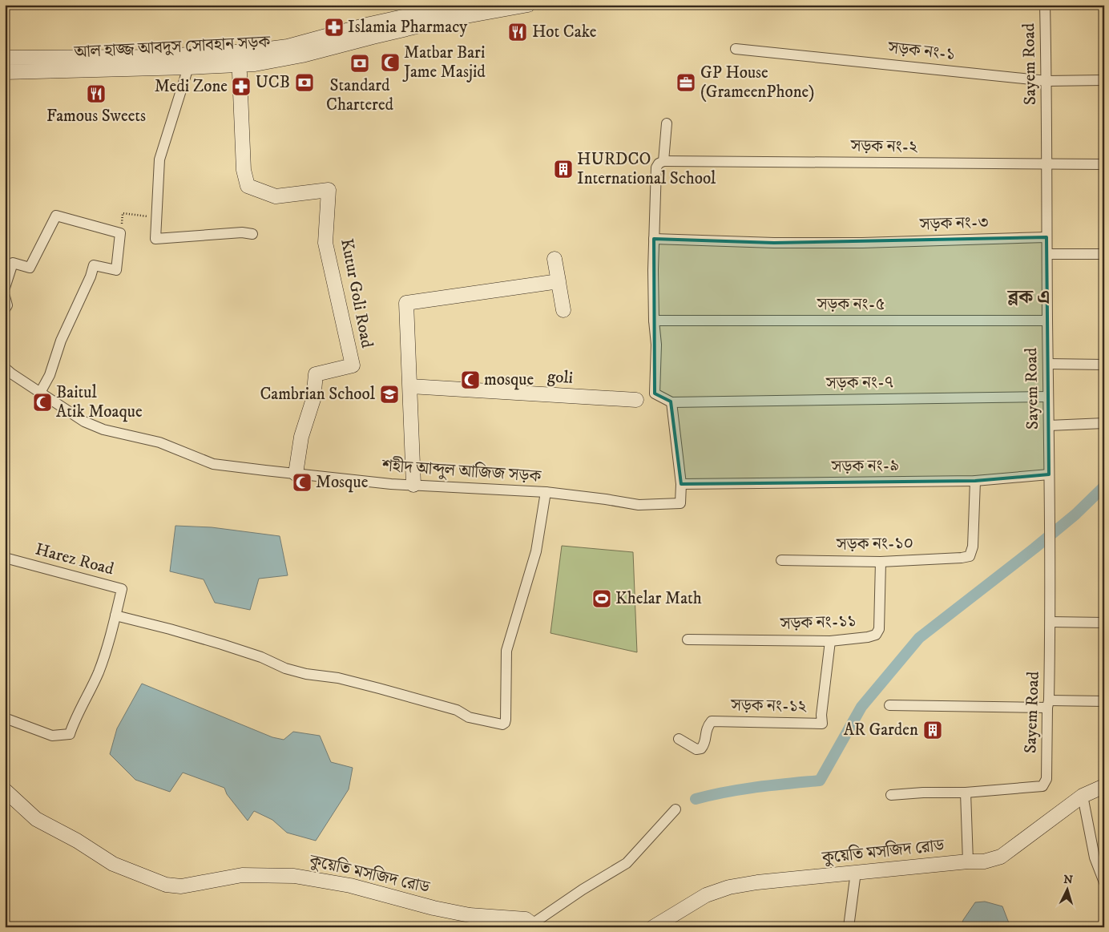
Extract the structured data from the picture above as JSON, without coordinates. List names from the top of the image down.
{
  "streets": {
    "street": [
      "আল হাজ্জ আবদুস সোবহান সড়ক",
      "সড়ক নং-১",
      "Sayem Road",
      "সড়ক নং-২",
      "সড়ক নং-৩",
      "Kutur Goli Road",
      "সড়ক নং-৫",
      "goli",
      "সড়ক নং-৭",
      "সড়ক নং-৯",
      "শহীদ আব্দুল আজিজ সড়ক",
      "সড়ক নং-১০",
      "Harez Road",
      "সড়ক নং-১১",
      "সড়ক নং-১২",
      "কুয়েতি মসজিদ রোড"
    ]
  },
  "crossings": [
    ["সড়ক নং-১", "Sayem Road"],
    ["Sayem Road", "সড়ক নং-২"],
    ["Sayem Road", "সড়ক নং-৩"],
    ["Sayem Road", "সড়ক নং-৫"],
    ["Sayem Road", "সড়ক নং-৭"],
    ["Sayem Road", "সড়ক নং-৯"],
    ["Kutur Goli Road", "শহীদ আব্দুল আজিজ সড়ক"],
    ["সড়ক নং-৯", "শহীদ আব্দুল আজিজ সড়ক"],
    ["সড়ক নং-৯", "সড়ক নং-১০"],
    ["সড়ক নং-১০", "সড়ক নং-১১"],
    ["সড়ক নং-১১", "সড়ক নং-১২"]
  ],
  "districts": ["ব্লক এ"],
  "places": {
    "pharmacy": ["Islamia Pharmacy", "Medi Zone"],
    "restaurant": ["Hot Cake", "Famous Sweets"],
    "mosque": [
      "Matbar Bari Jame Masjid",
      "mosque",
      "Baitul Atik Moaque",
      "Mosque"
    ],
    "bank": ["Standard Chartered", "UCB"],
    "office": ["GP House (GrameenPhone)"],
    "building": ["HURDCO International School", "AR Garden"],
    "school or university": ["Cambrian School"],
    "sports": ["Khelar Math"]
  },
  "north": "top"
}
